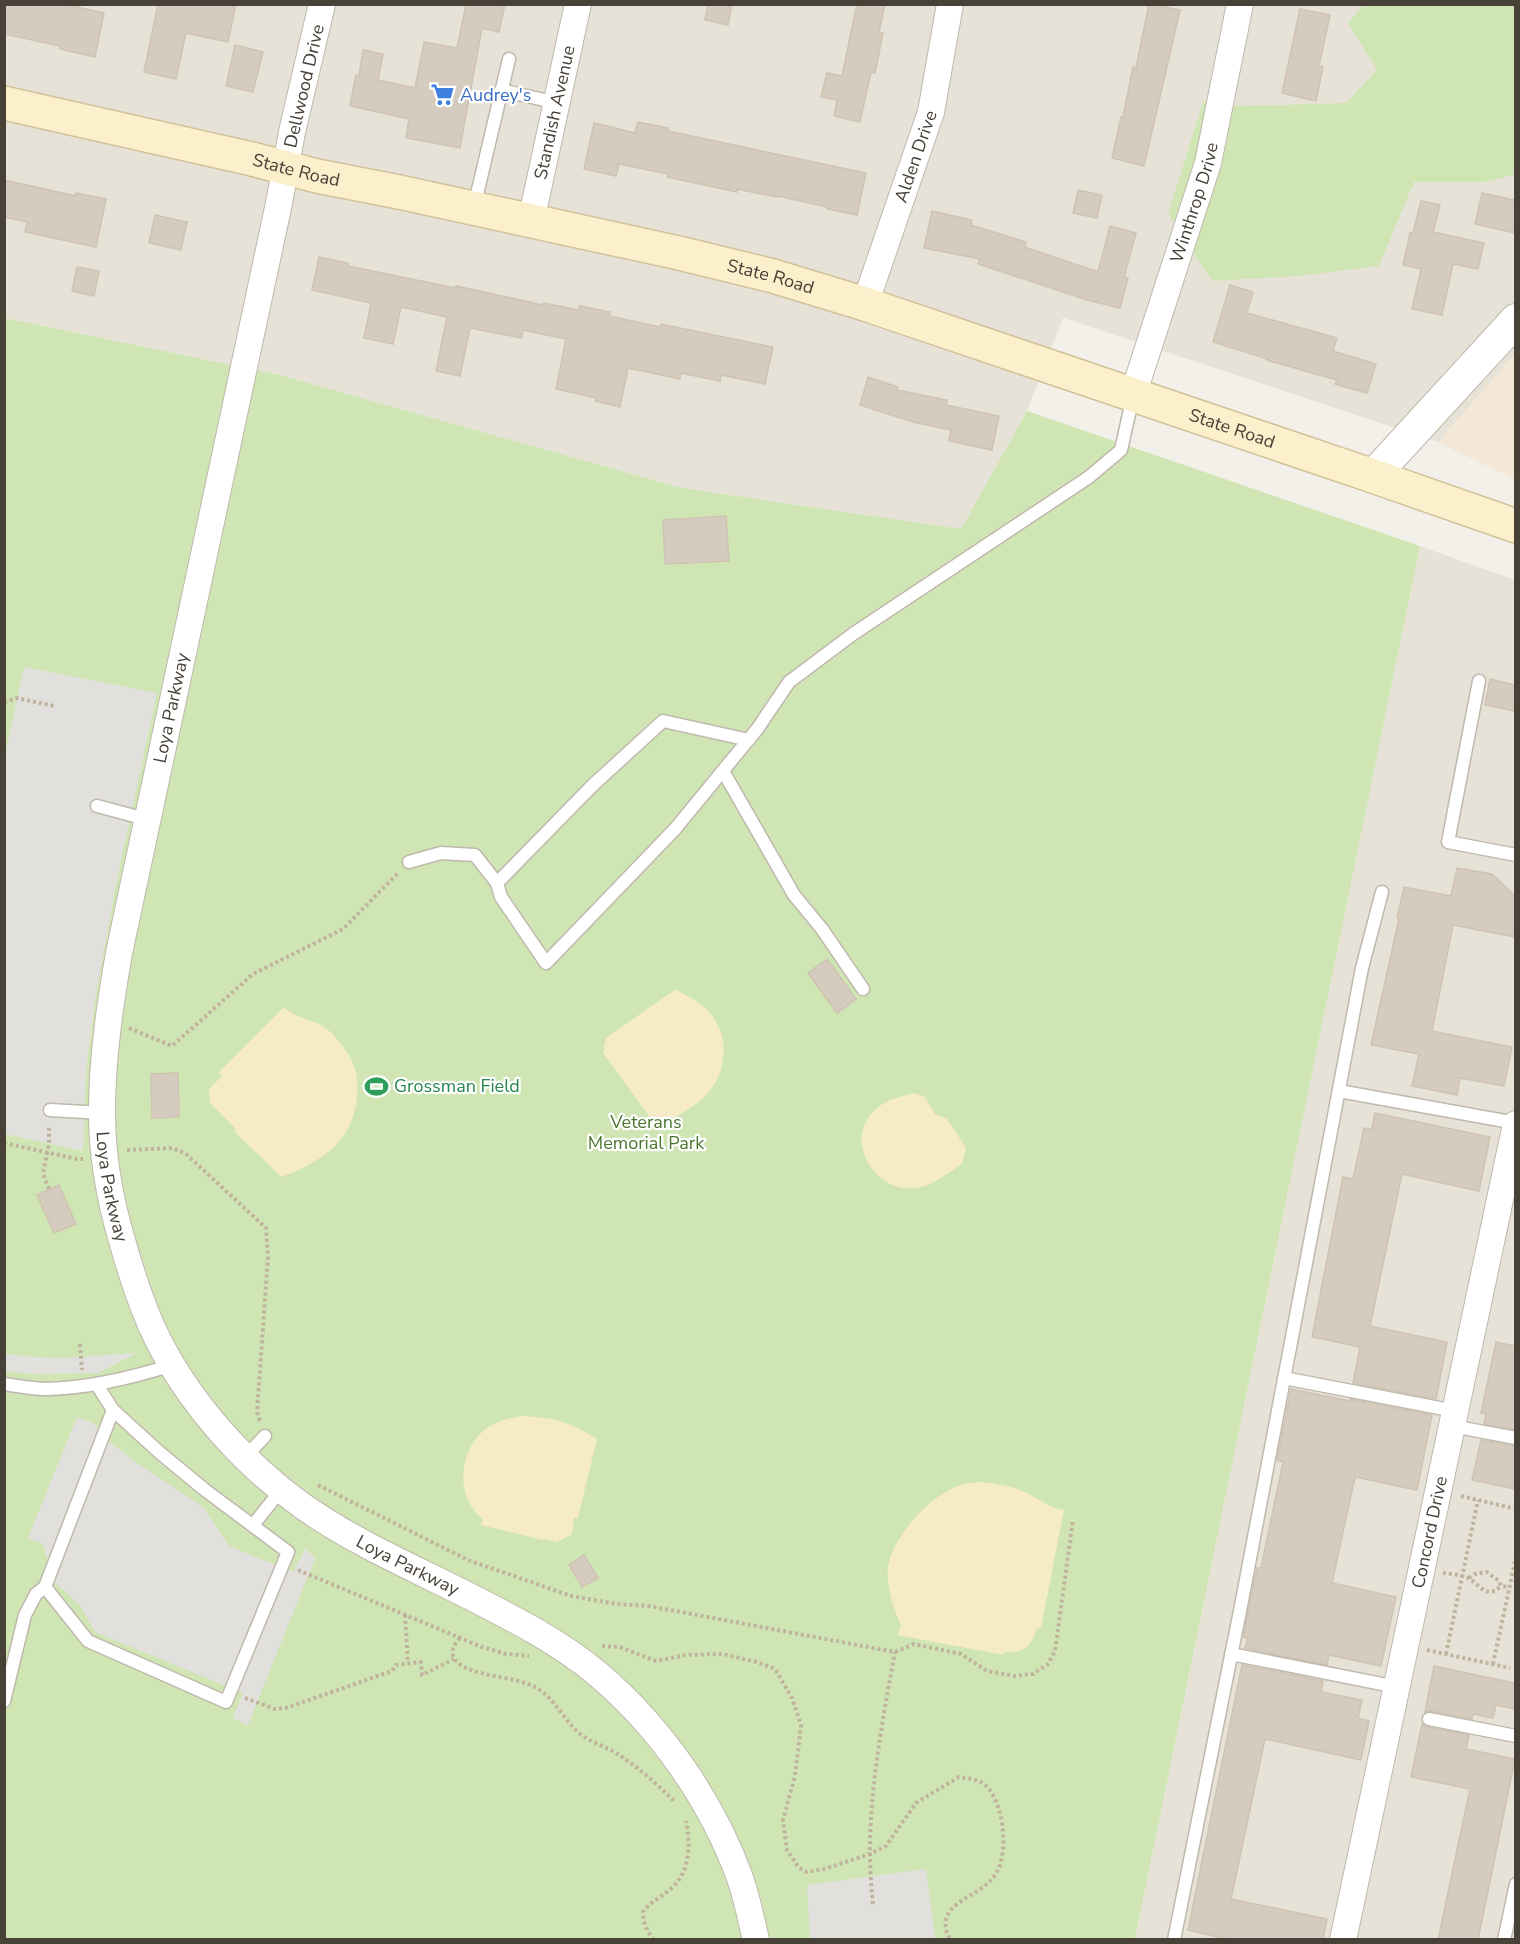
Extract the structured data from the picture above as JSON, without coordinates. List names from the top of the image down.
{
  "streets": {
    "main road": ["State Road"],
    "street": [
      "Dellwood Drive",
      "Standish Avenue",
      "Alden Drive",
      "Winthrop Drive",
      "Loya Parkway",
      "Concord Drive"
    ]
  },
  "crossings": [
    ["Dellwood Drive", "State Road"],
    ["Dellwood Drive", "Loya Parkway"],
    ["Standish Avenue", "State Road"],
    ["Alden Drive", "State Road"],
    ["State Road", "Winthrop Drive"],
    ["State Road", "Loya Parkway"]
  ],
  "parks": ["Veterans Memorial Park"],
  "places": {
    "supermarket": ["Audrey's"],
    "sports": ["Grossman Field"]
  }
}
